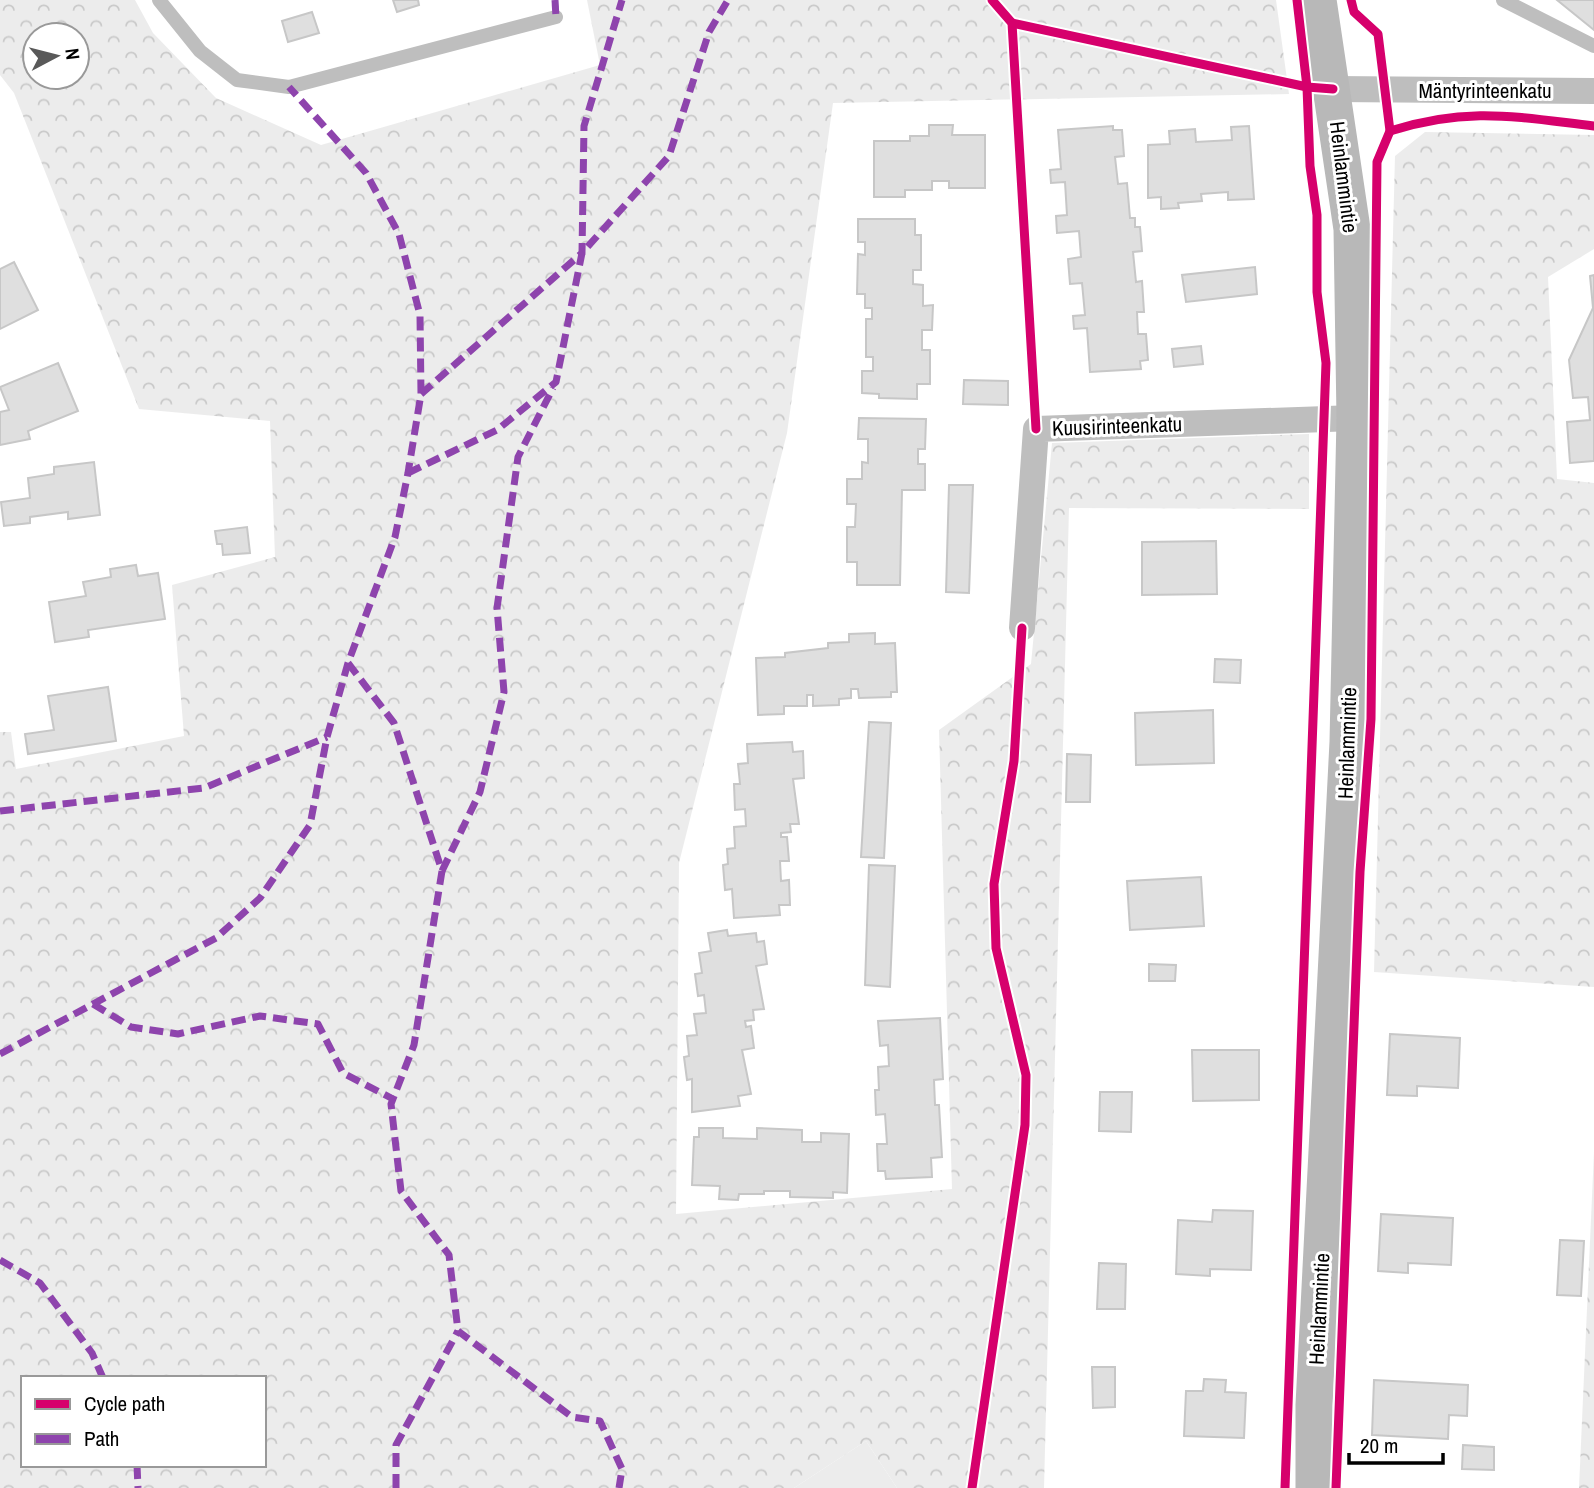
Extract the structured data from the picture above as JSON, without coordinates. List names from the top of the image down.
{
  "streets": {
    "street": ["Mäntyrinteenkatu", "Heinlammintie", "Kuusirinteenkatu"]
  },
  "crossings": [
    ["Mäntyrinteenkatu", "Heinlammintie"],
    ["Heinlammintie", "Kuusirinteenkatu"]
  ],
  "legend": ["Cycle path", "Path"],
  "scale_bar": "20 m",
  "north": "right"
}
